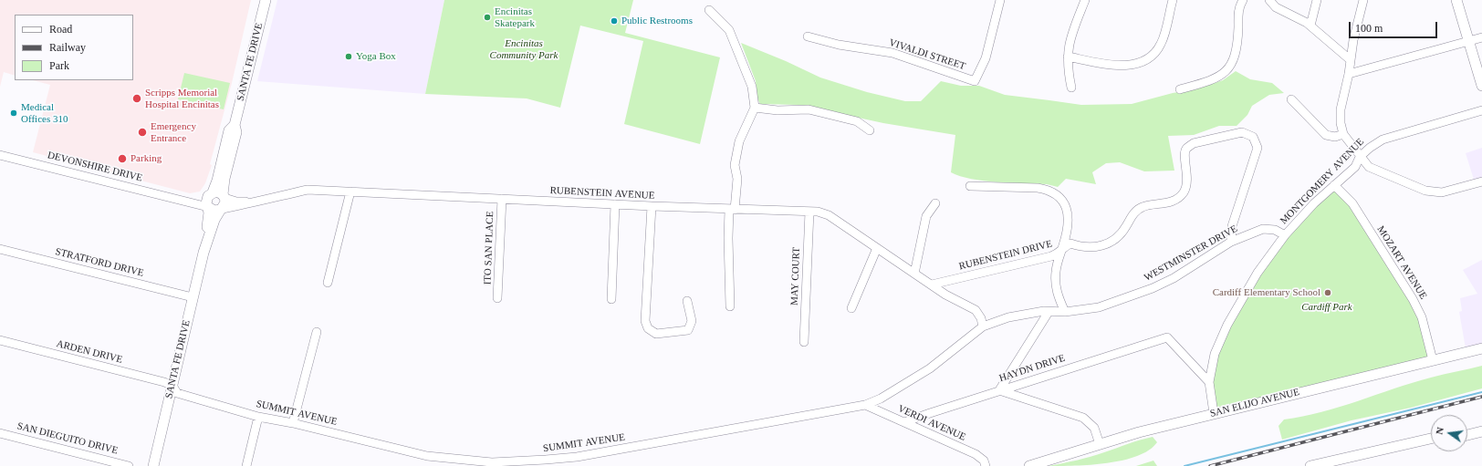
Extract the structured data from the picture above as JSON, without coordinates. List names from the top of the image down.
{
  "streets": {
    "main road": ["SANTA FE DRIVE", "SAN ELIJO AVENUE"],
    "street": [
      "VIVALDI STREET",
      "DEVONSHIRE DRIVE",
      "MONTGOMERY AVENUE",
      "RUBENSTEIN AVENUE",
      "ITO SAN PLACE",
      "WESTMINSTER DRIVE",
      "RUBENSTEIN DRIVE",
      "STRATFORD DRIVE",
      "MOZART AVENUE",
      "MAY COURT",
      "ARDEN DRIVE",
      "HAYDN DRIVE",
      "SUMMIT AVENUE",
      "VERDI AVENUE",
      "SAN DIEGUITO DRIVE"
    ]
  },
  "crossings": [
    ["SANTA FE DRIVE", "DEVONSHIRE DRIVE"],
    ["SANTA FE DRIVE", "RUBENSTEIN AVENUE"],
    ["SANTA FE DRIVE", "STRATFORD DRIVE"],
    ["SANTA FE DRIVE", "ARDEN DRIVE"],
    ["SANTA FE DRIVE", "SUMMIT AVENUE"],
    ["DEVONSHIRE DRIVE", "RUBENSTEIN AVENUE"],
    ["MONTGOMERY AVENUE", "WESTMINSTER DRIVE"],
    ["MONTGOMERY AVENUE", "MOZART AVENUE"],
    ["MONTGOMERY AVENUE", "HAYDN DRIVE"],
    ["MONTGOMERY AVENUE", "SAN ELIJO AVENUE"],
    ["RUBENSTEIN AVENUE", "ITO SAN PLACE"],
    ["RUBENSTEIN AVENUE", "RUBENSTEIN DRIVE"],
    ["RUBENSTEIN AVENUE", "MAY COURT"],
    ["WESTMINSTER DRIVE", "RUBENSTEIN DRIVE"],
    ["WESTMINSTER DRIVE", "SUMMIT AVENUE"],
    ["MOZART AVENUE", "SAN ELIJO AVENUE"],
    ["ARDEN DRIVE", "SUMMIT AVENUE"],
    ["HAYDN DRIVE", "VERDI AVENUE"],
    ["SUMMIT AVENUE", "VERDI AVENUE"]
  ],
  "parks": ["Encinitas Community Park", "Cardiff Park"],
  "places": [
    "Encinitas Skatepark",
    "Public Restrooms",
    "Yoga Box",
    "Scripps Memorial Hospital Encinitas",
    "Medical Offices 310",
    "Emergency Entrance",
    "Parking",
    "Cardiff Elementary School"
  ],
  "legend": ["Road", "Railway", "Park"],
  "scale_bar": "100 m",
  "north": "left"
}
